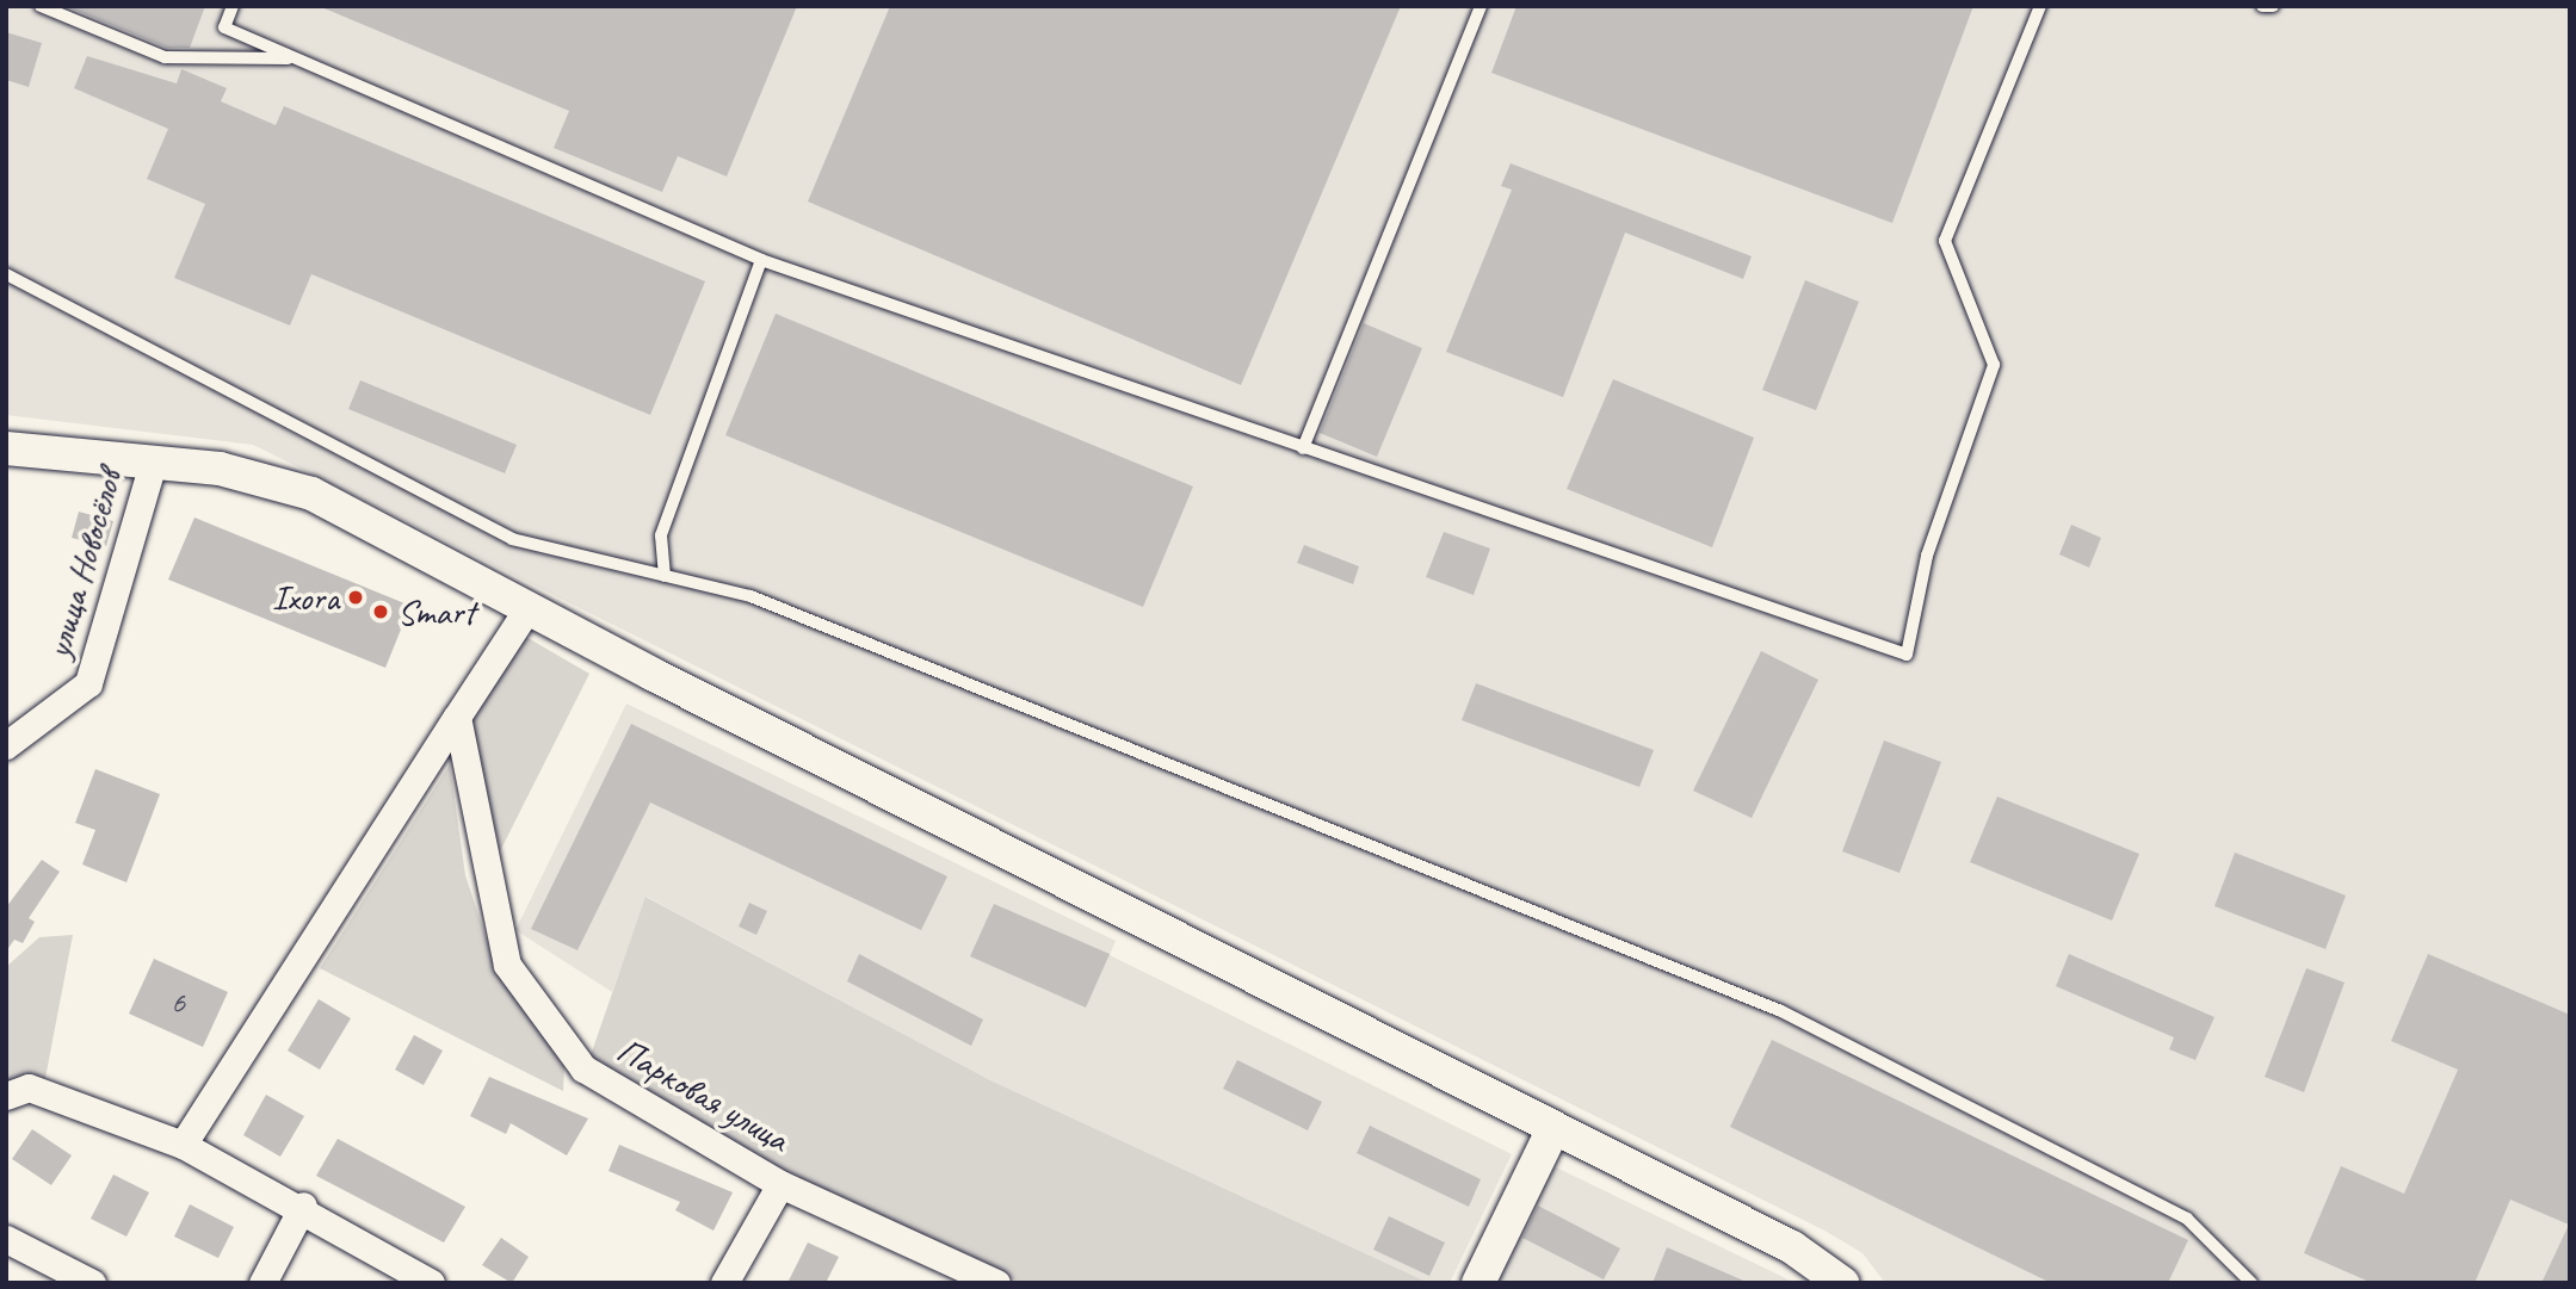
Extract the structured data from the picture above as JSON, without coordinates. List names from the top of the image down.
{
  "streets": {
    "street": ["улица Новосёлов", "Парковая улица"]
  },
  "places": ["Ixora", "Smart"],
  "house_numbers": ["6"]
}
